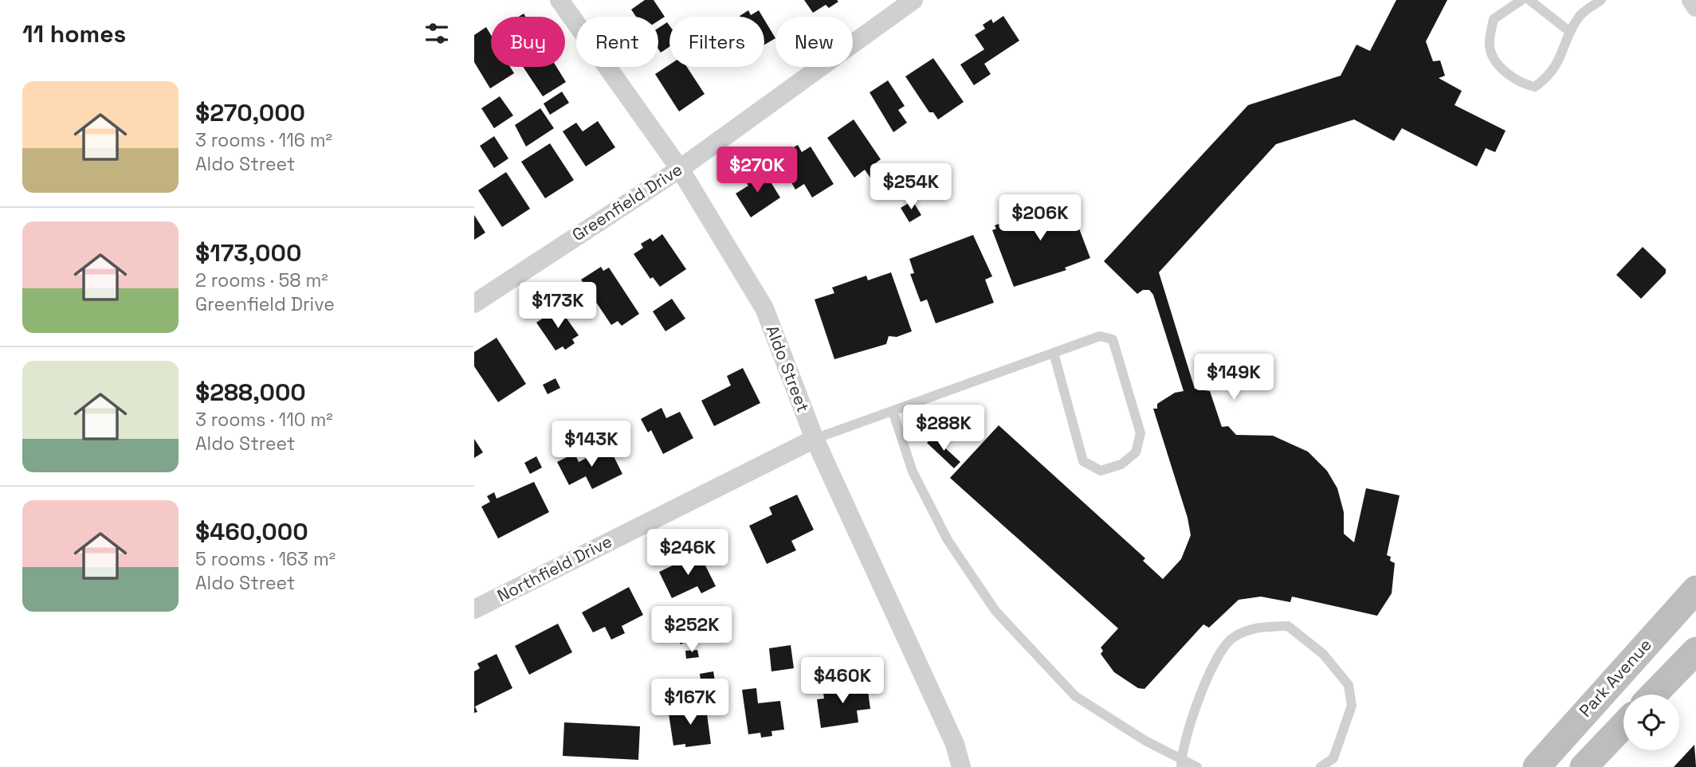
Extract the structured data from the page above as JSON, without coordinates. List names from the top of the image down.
{
  "streets": {
    "main road": ["Park Avenue"],
    "street": ["Greenfield Drive", "Aldo Street", "Northfield Drive"]
  },
  "crossings": [
    ["Greenfield Drive", "Aldo Street"],
    ["Aldo Street", "Northfield Drive"]
  ],
  "page": {
    "heading": "11 homes",
    "chip": [
      "Buy",
      "Rent",
      "Filters",
      "New"
    ],
    "list": [
      {
        "name": "$270,000",
        "note": "3 rooms · 116 m² · Aldo Street"
      },
      {
        "name": "$173,000",
        "note": "2 rooms · 58 m² · Greenfield Drive"
      },
      {
        "name": "$288,000",
        "note": "3 rooms · 110 m² · Aldo Street"
      },
      {
        "name": "$460,000",
        "note": "5 rooms · 163 m² · Aldo Street"
      }
    ],
    "price": [
      "$270K",
      "$254K",
      "$206K",
      "$173K",
      "$149K",
      "$288K",
      "$143K",
      "$246K",
      "$252K",
      "$460K",
      "$167K"
    ]
  }
}
